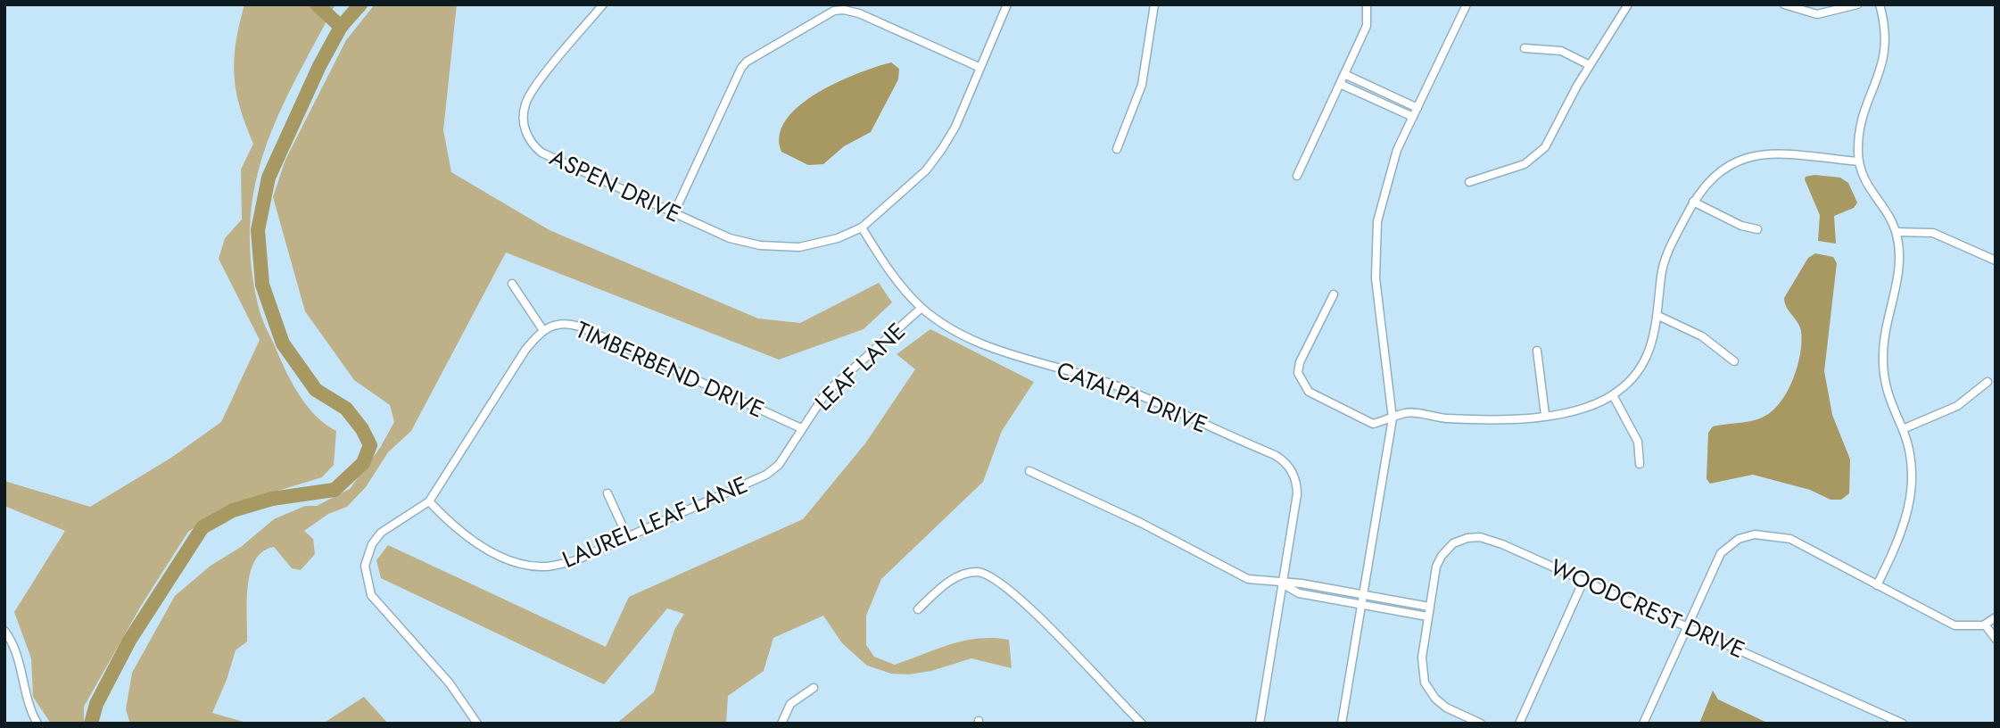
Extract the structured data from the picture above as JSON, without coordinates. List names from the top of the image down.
{
  "streets": {
    "street": [
      "ASPEN DRIVE",
      "LEAF LANE",
      "TIMBERBEND DRIVE",
      "CATALPA DRIVE",
      "LAUREL LEAF LANE",
      "WOODCREST DRIVE"
    ]
  },
  "crossings": [
    ["ASPEN DRIVE", "CATALPA DRIVE"],
    ["LEAF LANE", "TIMBERBEND DRIVE"],
    ["LEAF LANE", "CATALPA DRIVE"],
    ["LEAF LANE", "LAUREL LEAF LANE"],
    ["TIMBERBEND DRIVE", "LAUREL LEAF LANE"]
  ]
}
